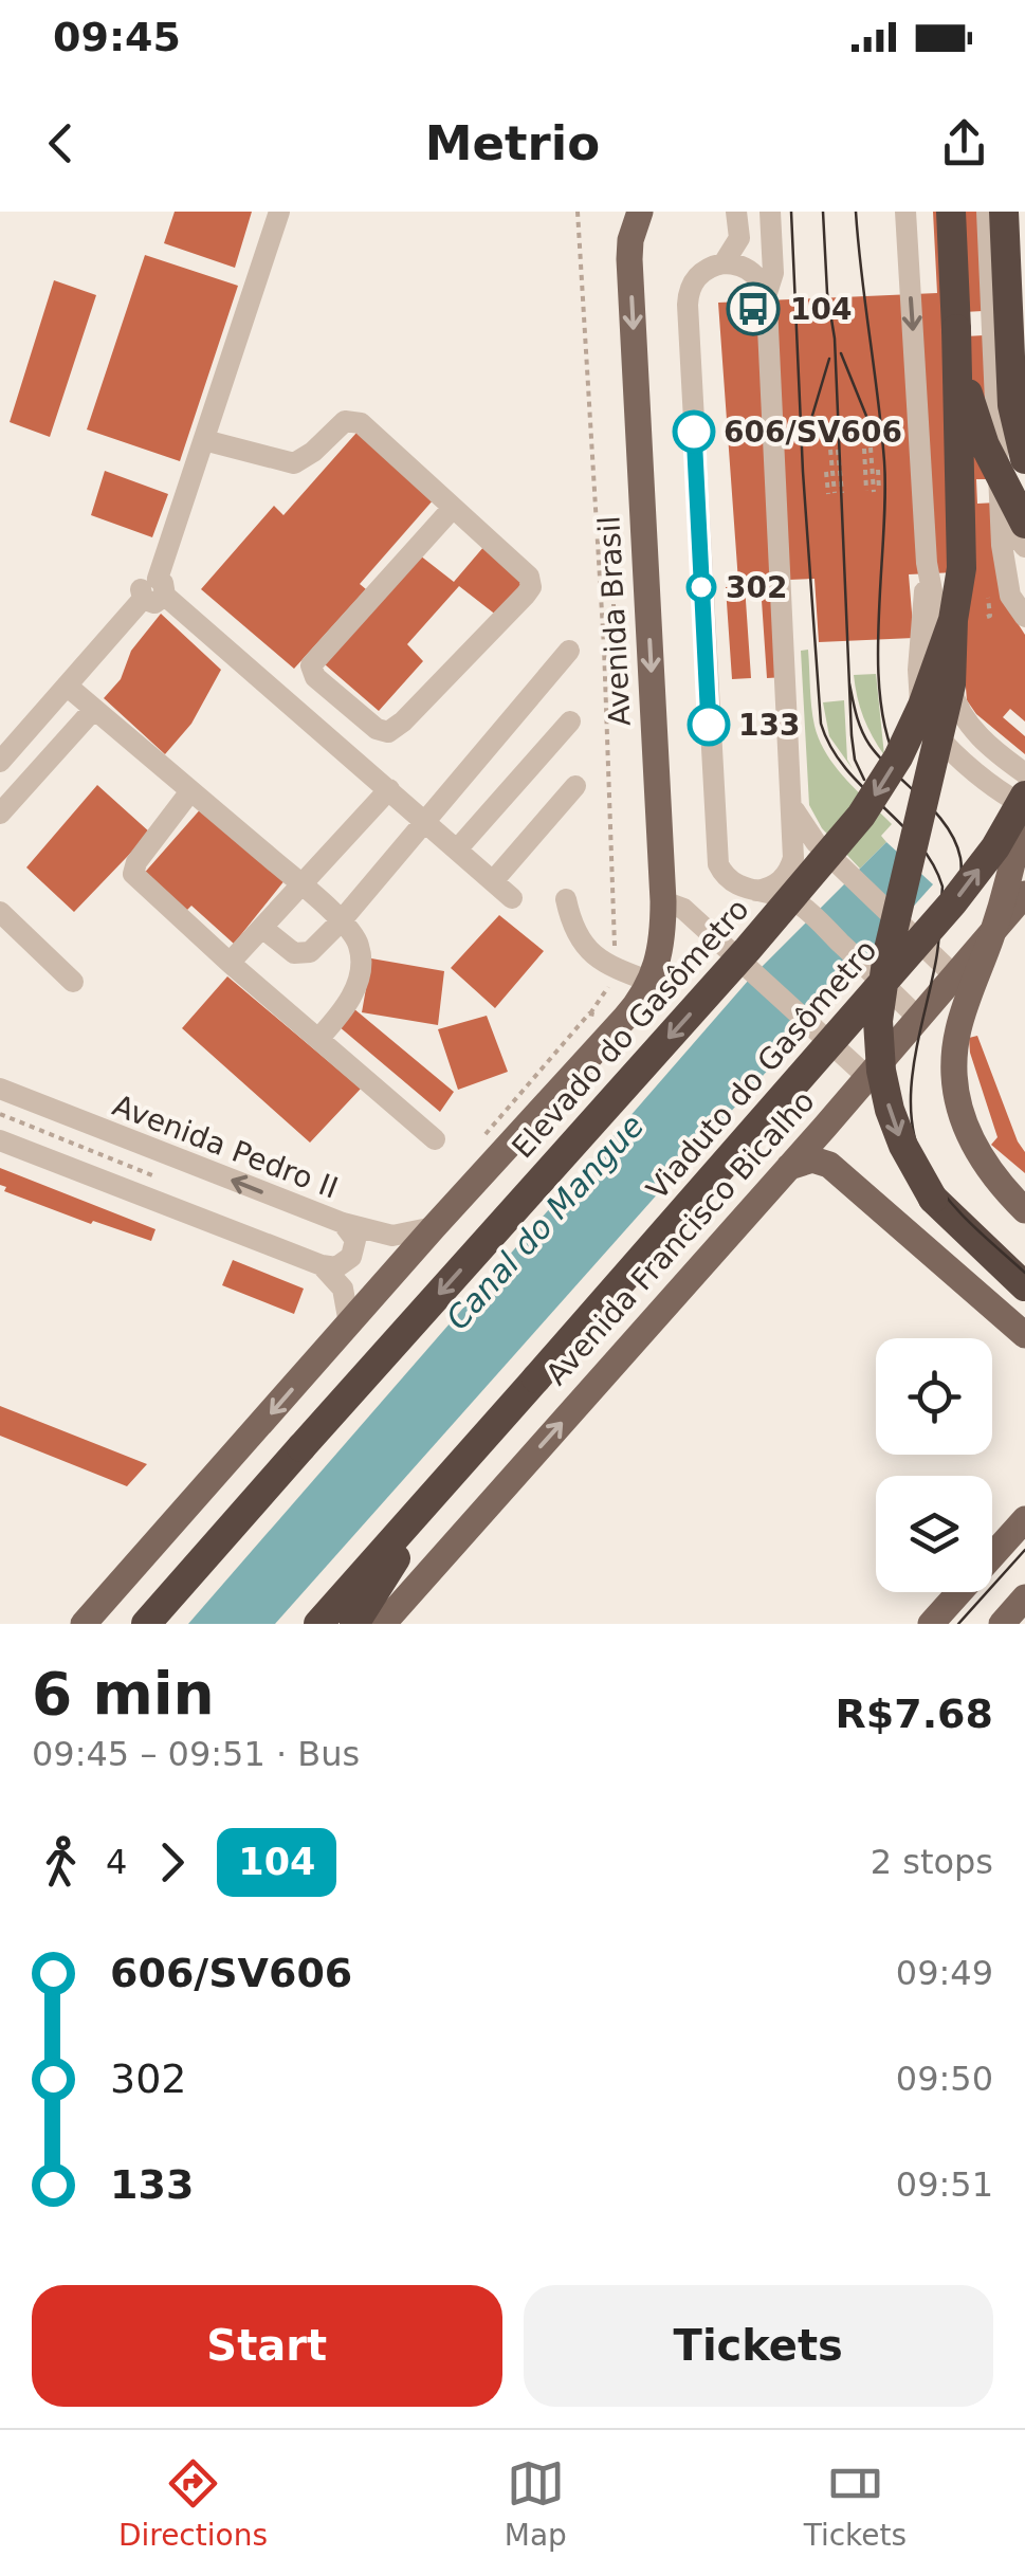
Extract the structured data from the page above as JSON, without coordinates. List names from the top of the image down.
{
  "streets": {
    "highway": ["Elevado do Gasômetro", "Viaduto do Gasômetro", "Avenida Francisco Bicalho"],
    "main road": ["Avenida Brasil"],
    "street": ["Avenida Pedro II"]
  },
  "crossings": [
    ["Avenida Brasil", "Avenida Pedro II"],
    ["Viaduto do Gasômetro", "Avenida Francisco Bicalho"]
  ],
  "one_way": ["Avenida Brasil", "Elevado do Gasômetro", "Viaduto do Gasômetro"],
  "water": ["Canal do Mangue"],
  "places": {
    "bus stop": ["104"],
    "other": ["606/SV606", "302", "133"]
  },
  "lines": ["bus line 104"],
  "page": {
    "status": "09:45",
    "header": "Metrio",
    "heading": ["6 min", "09:45 – 09:51 · Bus", "R$7.68"],
    "legs": ["4", "104", "2 stops"],
    "list": [
      {
        "name": "606/SV606",
        "value": "09:49"
      },
      {
        "name": "302",
        "value": "09:50"
      },
      {
        "name": "133",
        "value": "09:51"
      }
    ],
    "buttons": ["Start", "Tickets"],
    "tabs": ["Directions", "Map", "Tickets"]
  }
}
